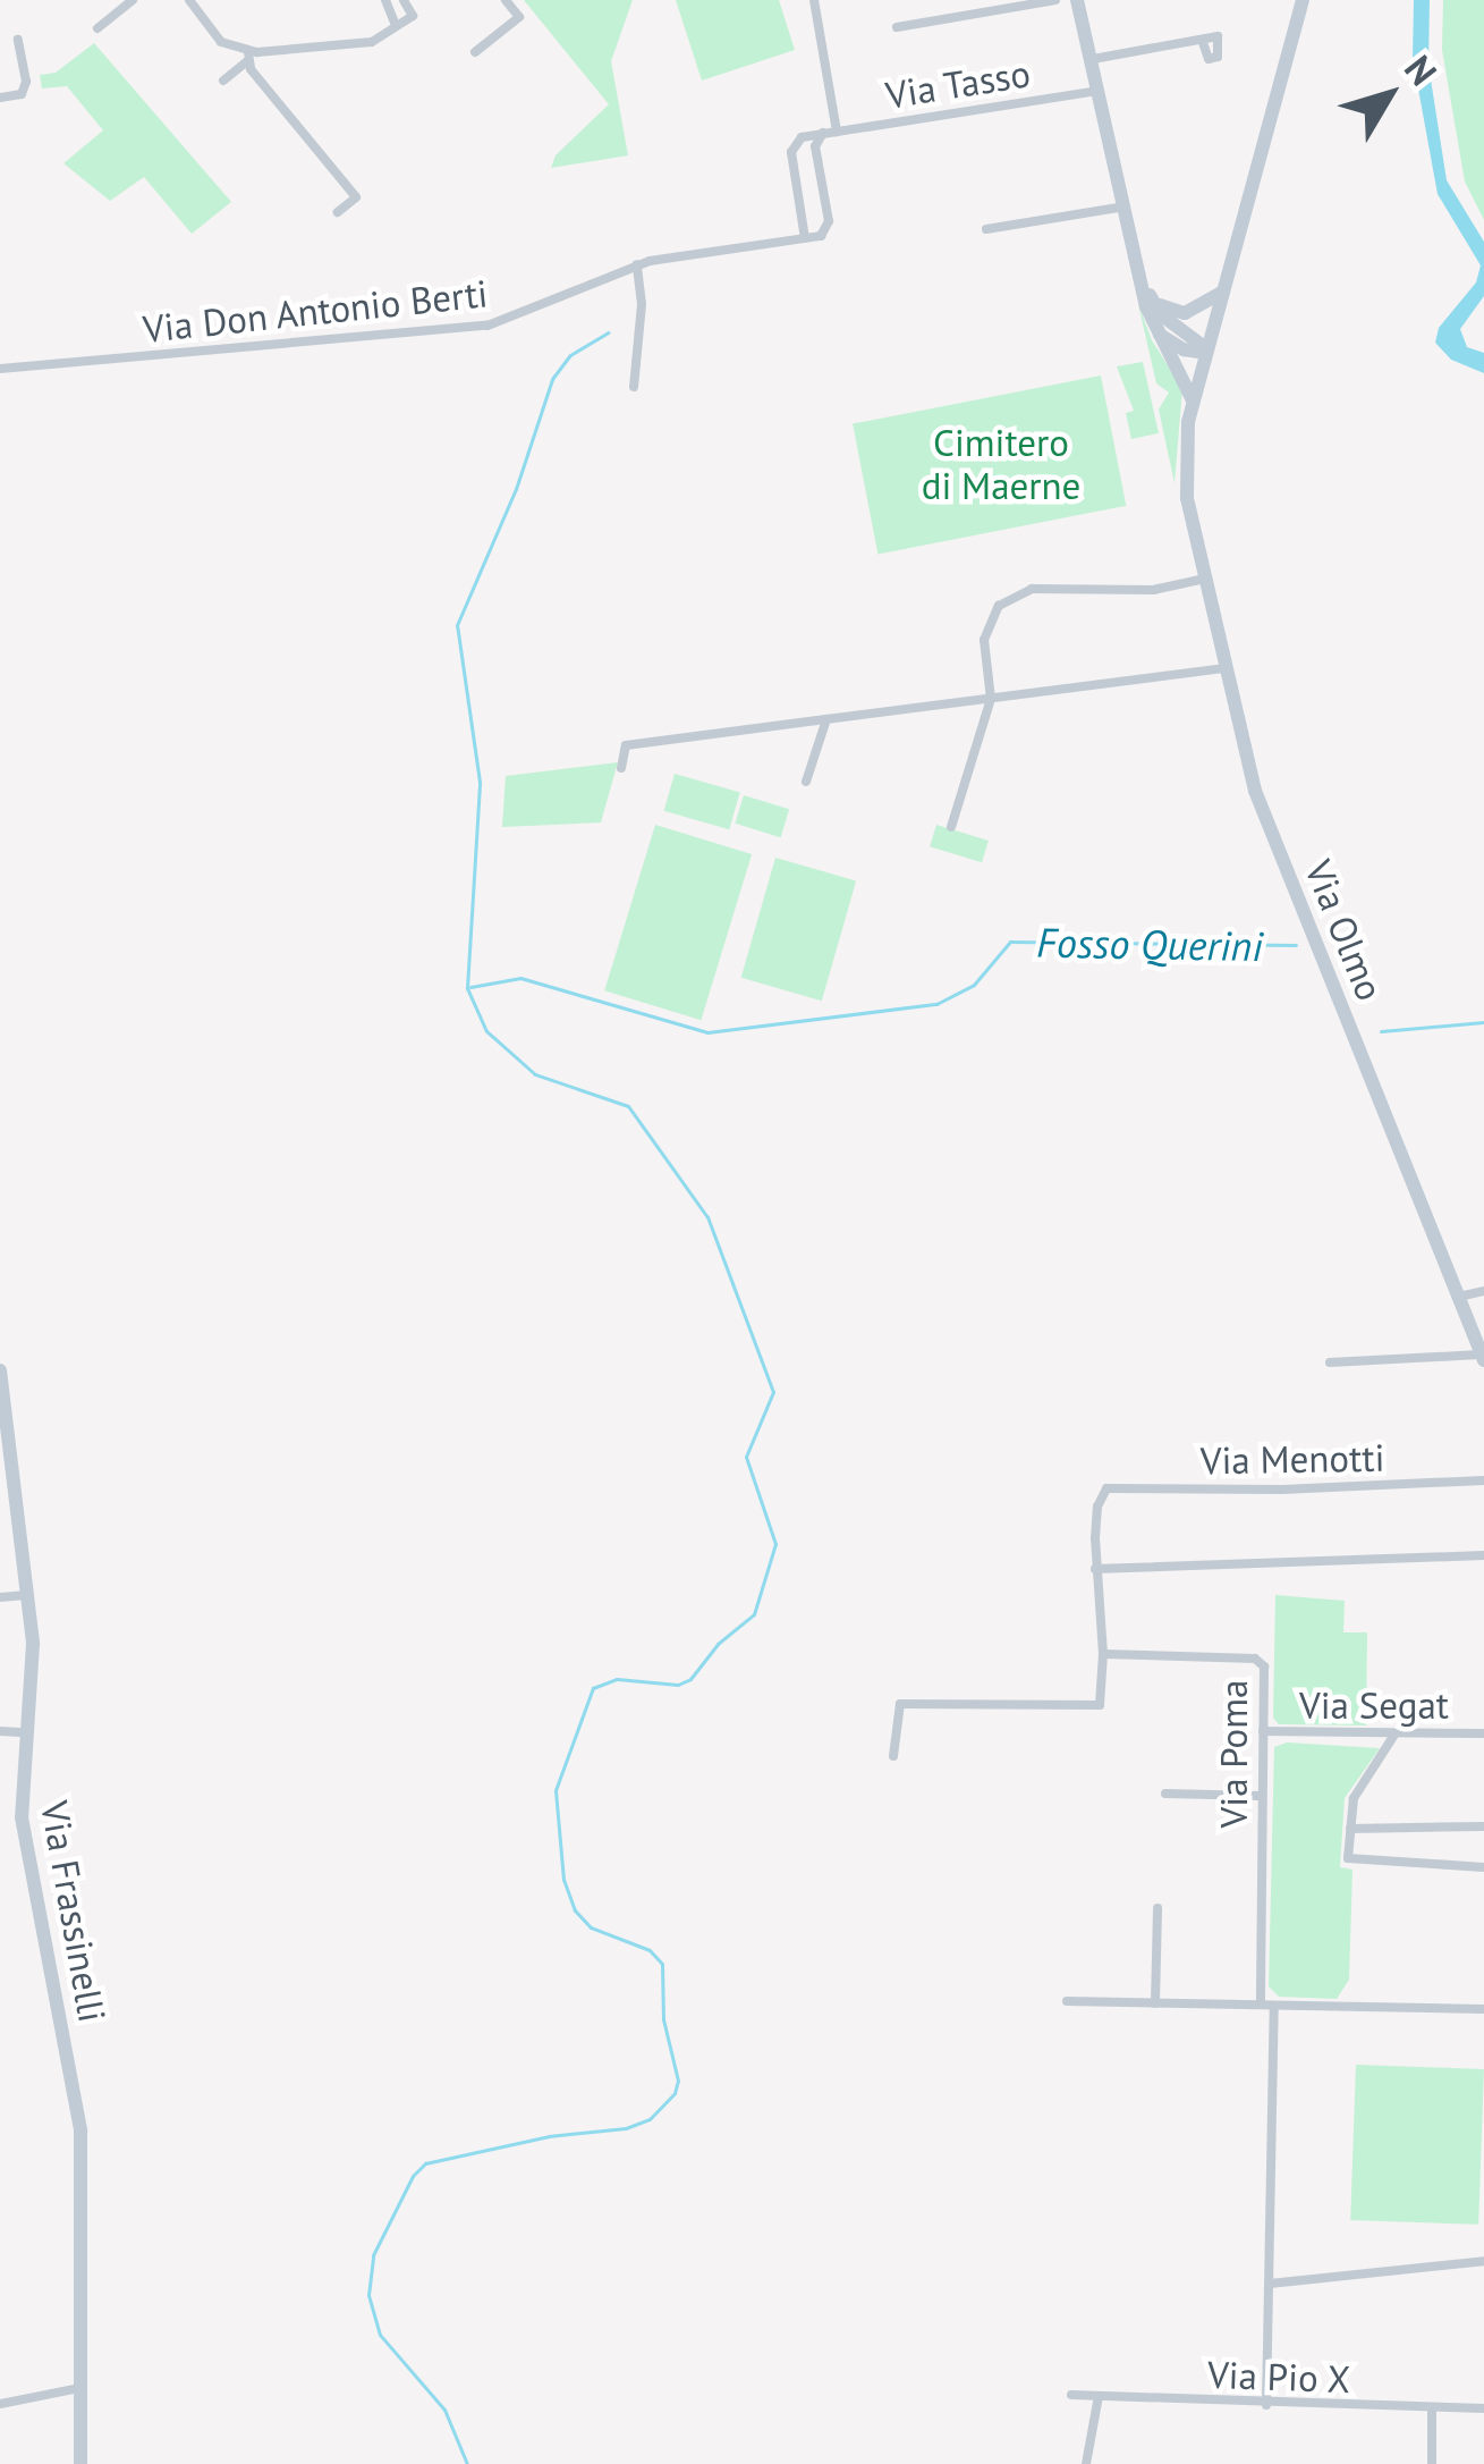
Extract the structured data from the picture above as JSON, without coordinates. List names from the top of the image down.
{
  "streets": {
    "street": [
      "Via Tasso",
      "Via Don Antonio Berti",
      "Via Olmo",
      "Via Menotti",
      "Via Segat",
      "Via Poma",
      "Via Frassinelli",
      "Via Pio X"
    ]
  },
  "crossings": [
    ["Via Segat", "Via Poma"]
  ],
  "water": ["Fosso Querini"],
  "parks": ["Cimitero di Maerne"],
  "north": "top right"
}
